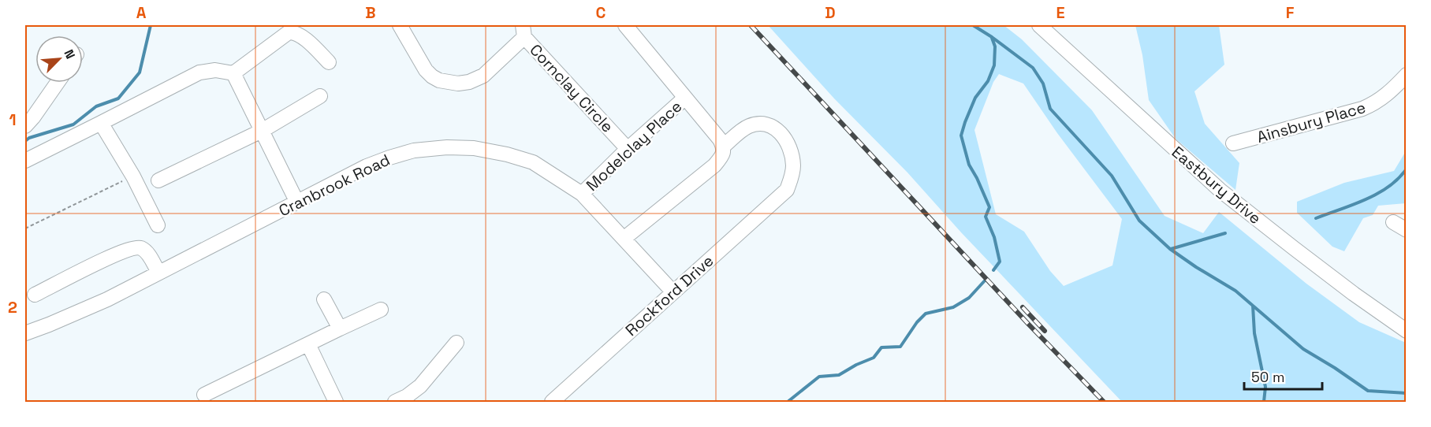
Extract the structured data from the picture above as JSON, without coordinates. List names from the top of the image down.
{
  "streets": {
    "street": [
      "Cornclay Circle",
      "Ainsbury Place",
      "Modelclay Place",
      "Cranbrook Road",
      "Eastbury Drive",
      "Rockford Drive"
    ]
  },
  "crossings": [
    ["Cornclay Circle", "Modelclay Place"],
    ["Modelclay Place", "Cranbrook Road"],
    ["Modelclay Place", "Rockford Drive"],
    ["Cranbrook Road", "Rockford Drive"]
  ],
  "scale_bar": "50 m",
  "north": "top right",
  "grid": {
    "columns": [
      "A",
      "B",
      "C",
      "D",
      "E",
      "F"
    ],
    "rows": ["1", "2"]
  }
}
